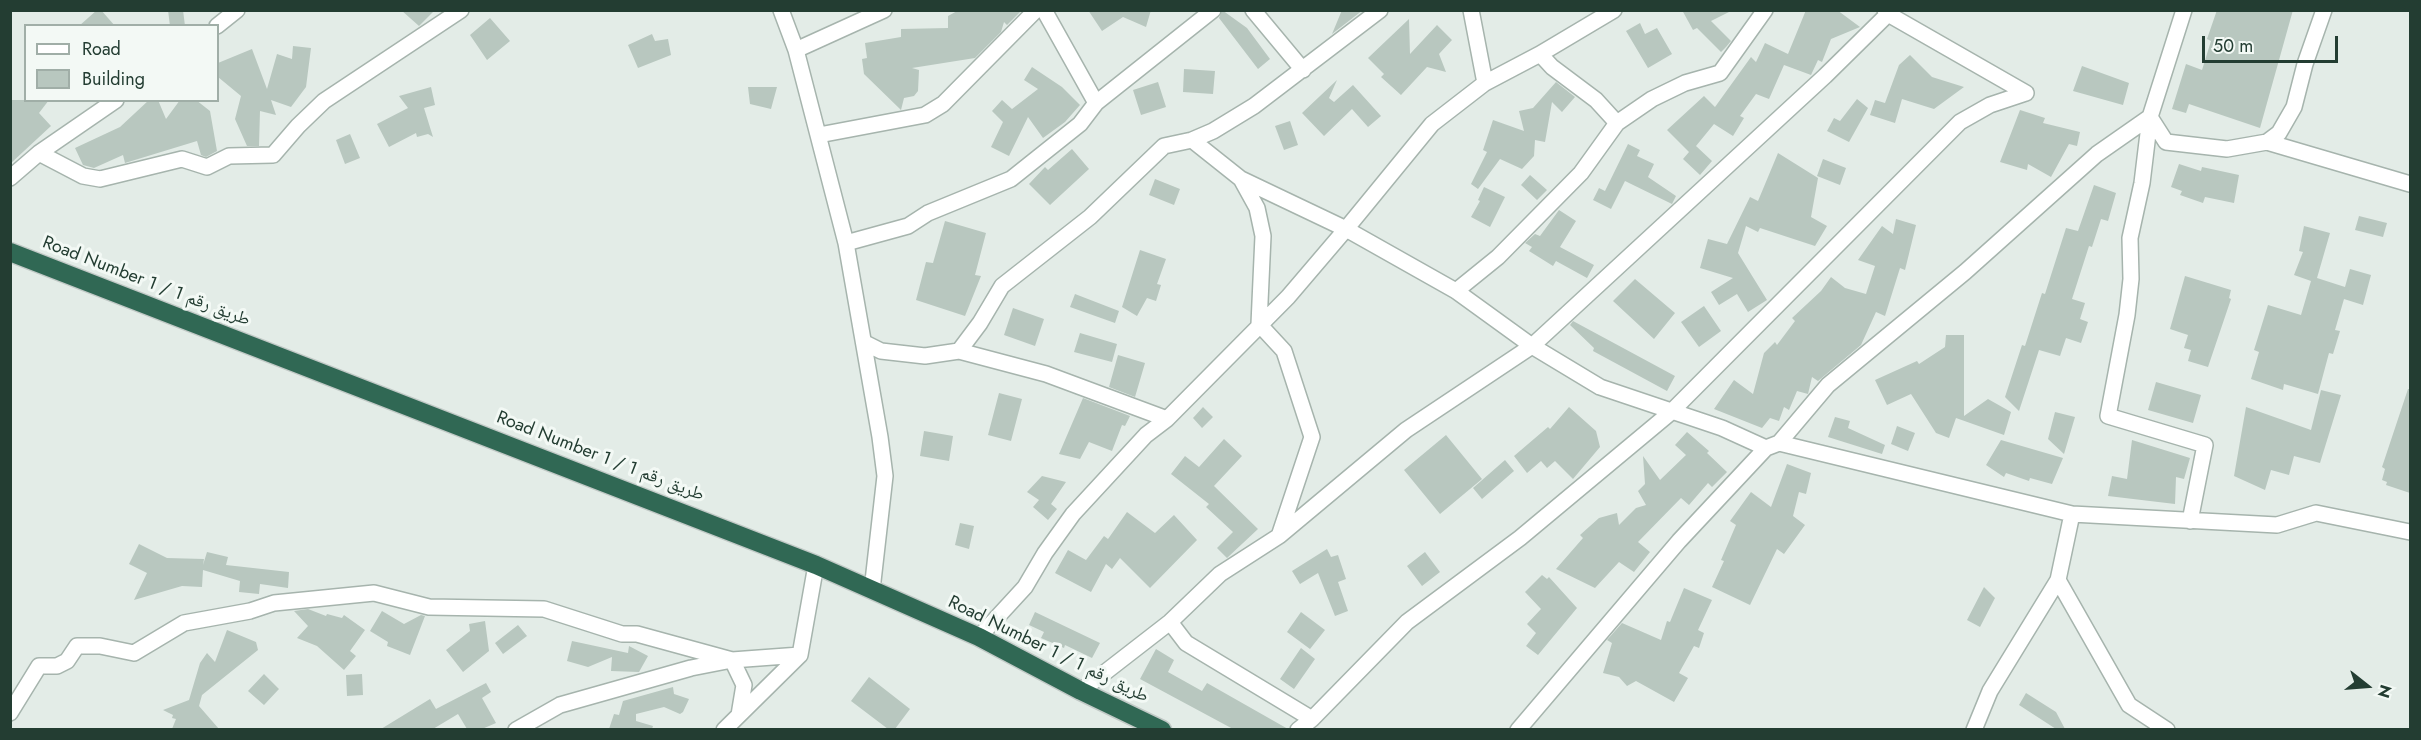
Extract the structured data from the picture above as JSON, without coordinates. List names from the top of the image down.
{
  "streets": {
    "highway": ["Road Number 1 / طريق رقم 1"]
  },
  "legend": ["Road", "Building"],
  "scale_bar": "50 m",
  "north": "right"
}
